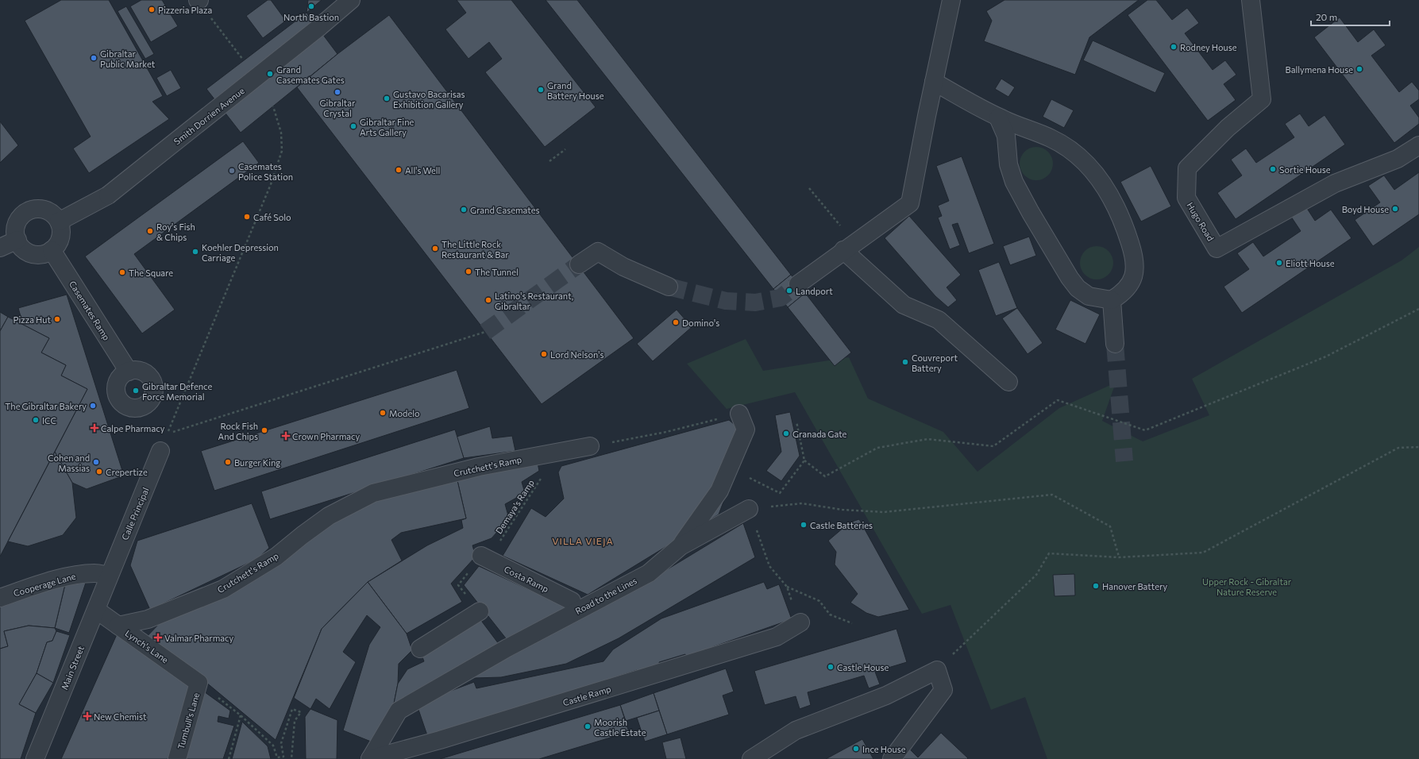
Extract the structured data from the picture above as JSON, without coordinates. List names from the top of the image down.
{
  "streets": {
    "street": [
      "Smith Dorrien Avenue",
      "Hugo Road",
      "Casemates Ramp",
      "Crutchett's Ramp",
      "Calle Principal",
      "Costa Ramp",
      "Cooperage Lane",
      "Road to the Lines",
      "Lynch's Lane",
      "Main Street",
      "Castle Ramp",
      "Tumbull's Lane"
    ],
    "path": ["Demaya’s Ramp"]
  },
  "crossings": [
    ["Smith Dorrien Avenue", "Casemates Ramp"],
    ["Crutchett's Ramp", "Lynch's Lane"],
    ["Demaya’s Ramp", "Costa Ramp"],
    ["Calle Principal", "Cooperage Lane"],
    ["Calle Principal", "Main Street"],
    ["Cooperage Lane", "Main Street"],
    ["Road to the Lines", "Castle Ramp"],
    ["Lynch's Lane", "Main Street"],
    ["Lynch's Lane", "Tumbull's Lane"]
  ],
  "districts": ["VILLA VIEJA"],
  "parks": ["Upper Rock - Gibraltar Nature Reserve"],
  "places": {
    "other": [
      "North Bastion",
      "Pizzeria Plaza",
      "Rodney House",
      "Gibraltar Public Market",
      "Ballymena House",
      "Grand Casemates Gates",
      "Grand Battery House",
      "Gibraltar Crystal",
      "Gustavo Bacarisas Exhibition Gallery",
      "Gibraltar Fine Arts Gallery",
      "Sortie House",
      "All's Well",
      "Casemates Police Station",
      "Boyd House",
      "Grand Casemates",
      "Café Solo",
      "Roy's Fish & Chips",
      "The Little Rock Restaurant & Bar",
      "Koehler Depression Carriage",
      "Eliott House",
      "The Tunnel",
      "The Square",
      "Landport",
      "Latino's Restaurant, Gibraltar",
      "Pizza Hut",
      "Domino's",
      "Lord Nelson's",
      "Couvreport Battery",
      "Gibraltar Defence Force Memorial",
      "The Gibraltar Bakery",
      "Modelo",
      "ICC",
      "Rock Fish And Chips",
      "Granada Gate",
      "Cohen and Massias",
      "Burger King",
      "Crepertize",
      "Castle Batteries",
      "Hanover Battery",
      "Castle House",
      "Moorish Castle Estate",
      "Ince House"
    ],
    "health": [
      "Calpe Pharmacy",
      "Crown Pharmacy",
      "Valmar Pharmacy",
      "New Chemist"
    ]
  },
  "scale_bar": "20 m"
}
